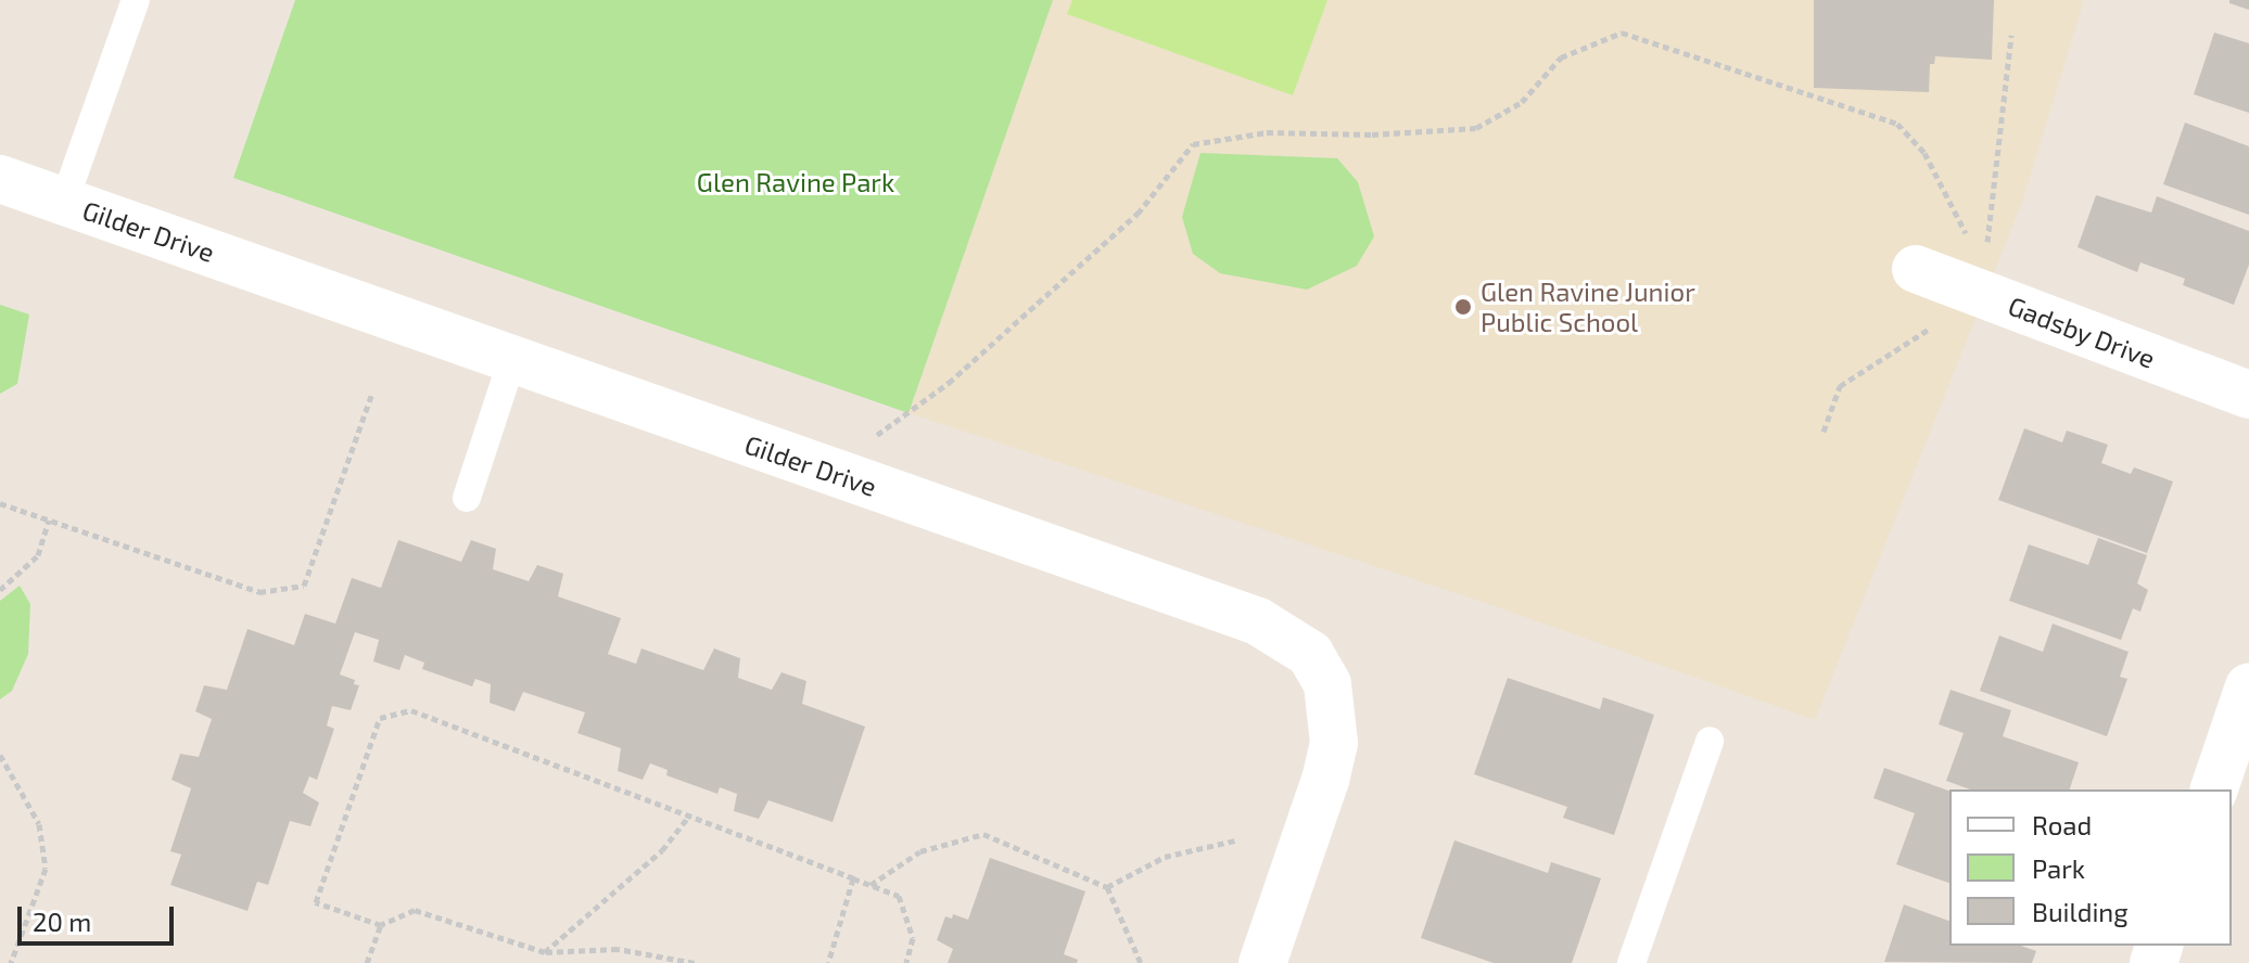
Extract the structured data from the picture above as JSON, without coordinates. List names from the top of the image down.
{
  "streets": {
    "street": ["Gilder Drive", "Gadsby Drive"]
  },
  "parks": ["Glen Ravine Park"],
  "places": ["Glen Ravine Junior Public School"],
  "legend": ["Road", "Park", "Building"],
  "scale_bar": "20 m"
}
